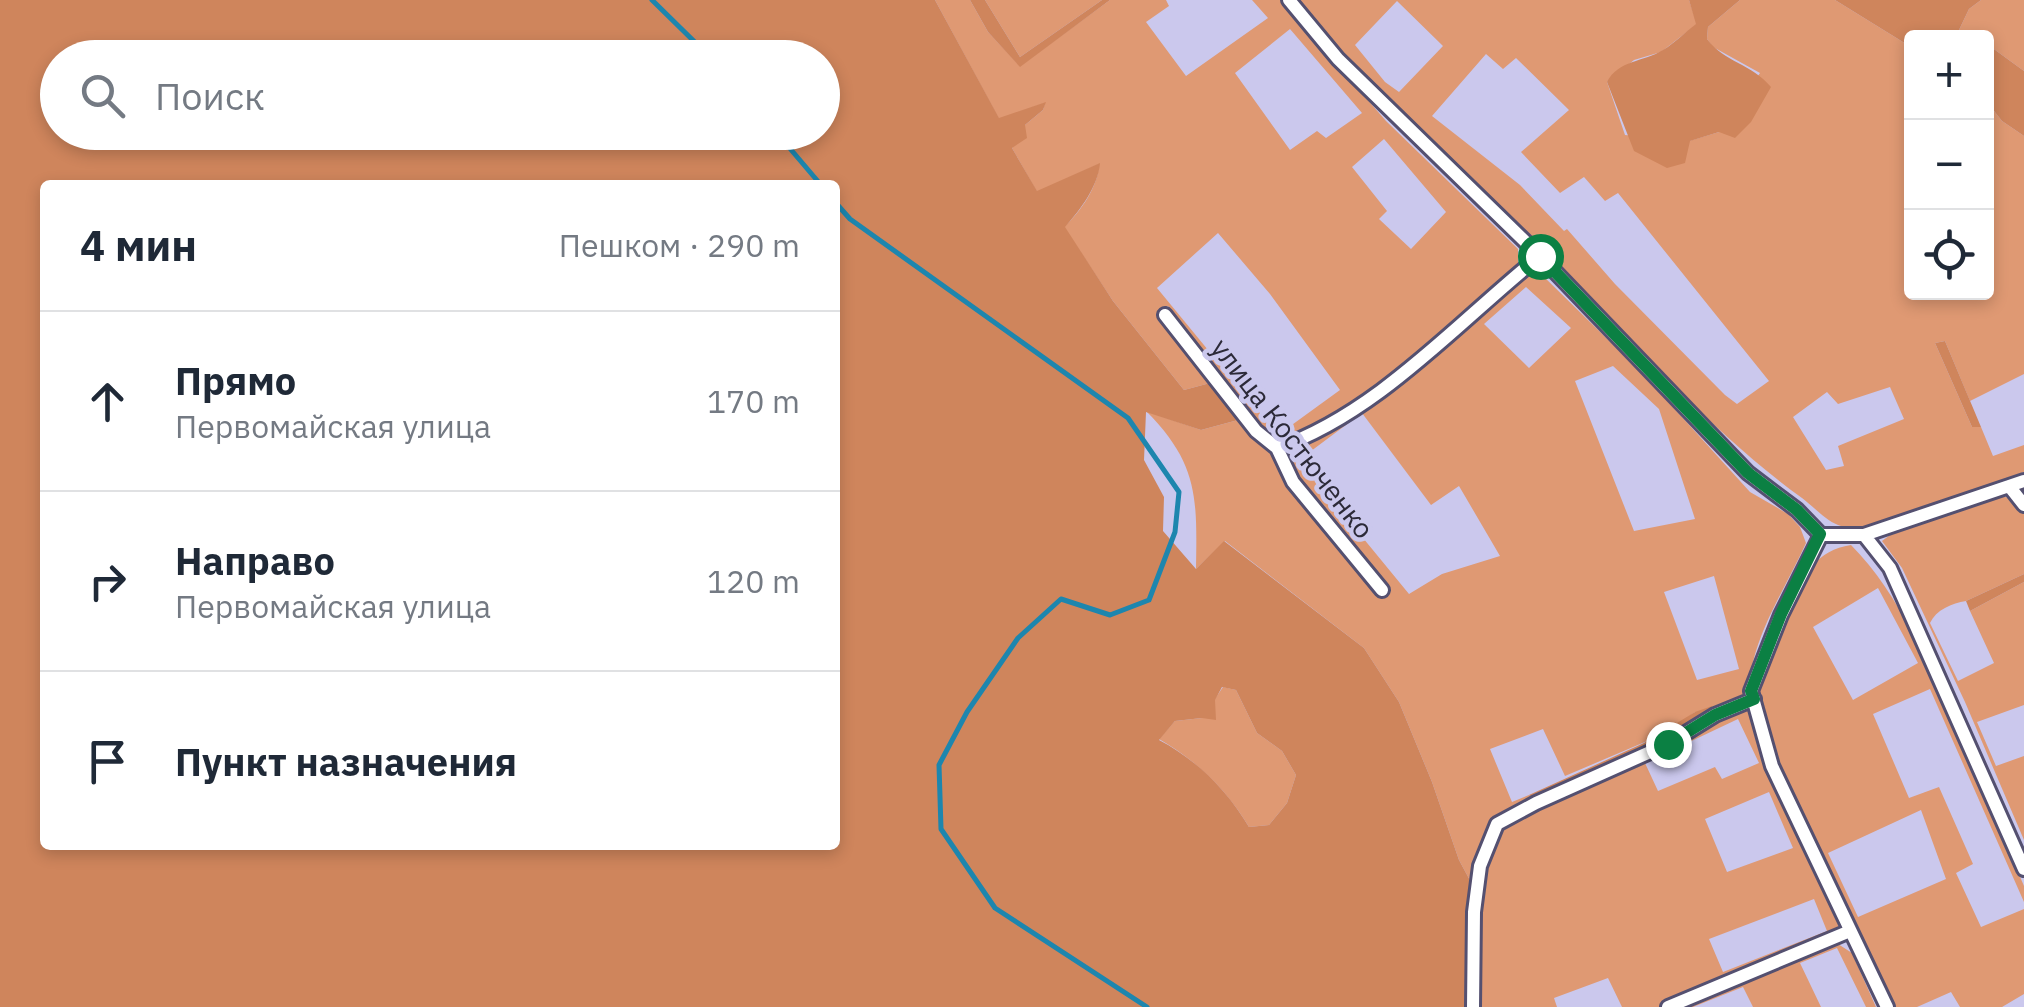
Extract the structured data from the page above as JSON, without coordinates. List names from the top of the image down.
{
  "streets": {
    "street": ["улица Костюченко"]
  },
  "page": {
    "map_buttons": ["+", "−"],
    "search": "Поиск",
    "heading": ["4 мин", "Пешком · 290 m"],
    "list": [
      ["Прямо", "Первомайская улица", "170 m"],
      ["Направо", "Первомайская улица", "120 m"],
      "Пункт назначения"
    ]
  }
}
